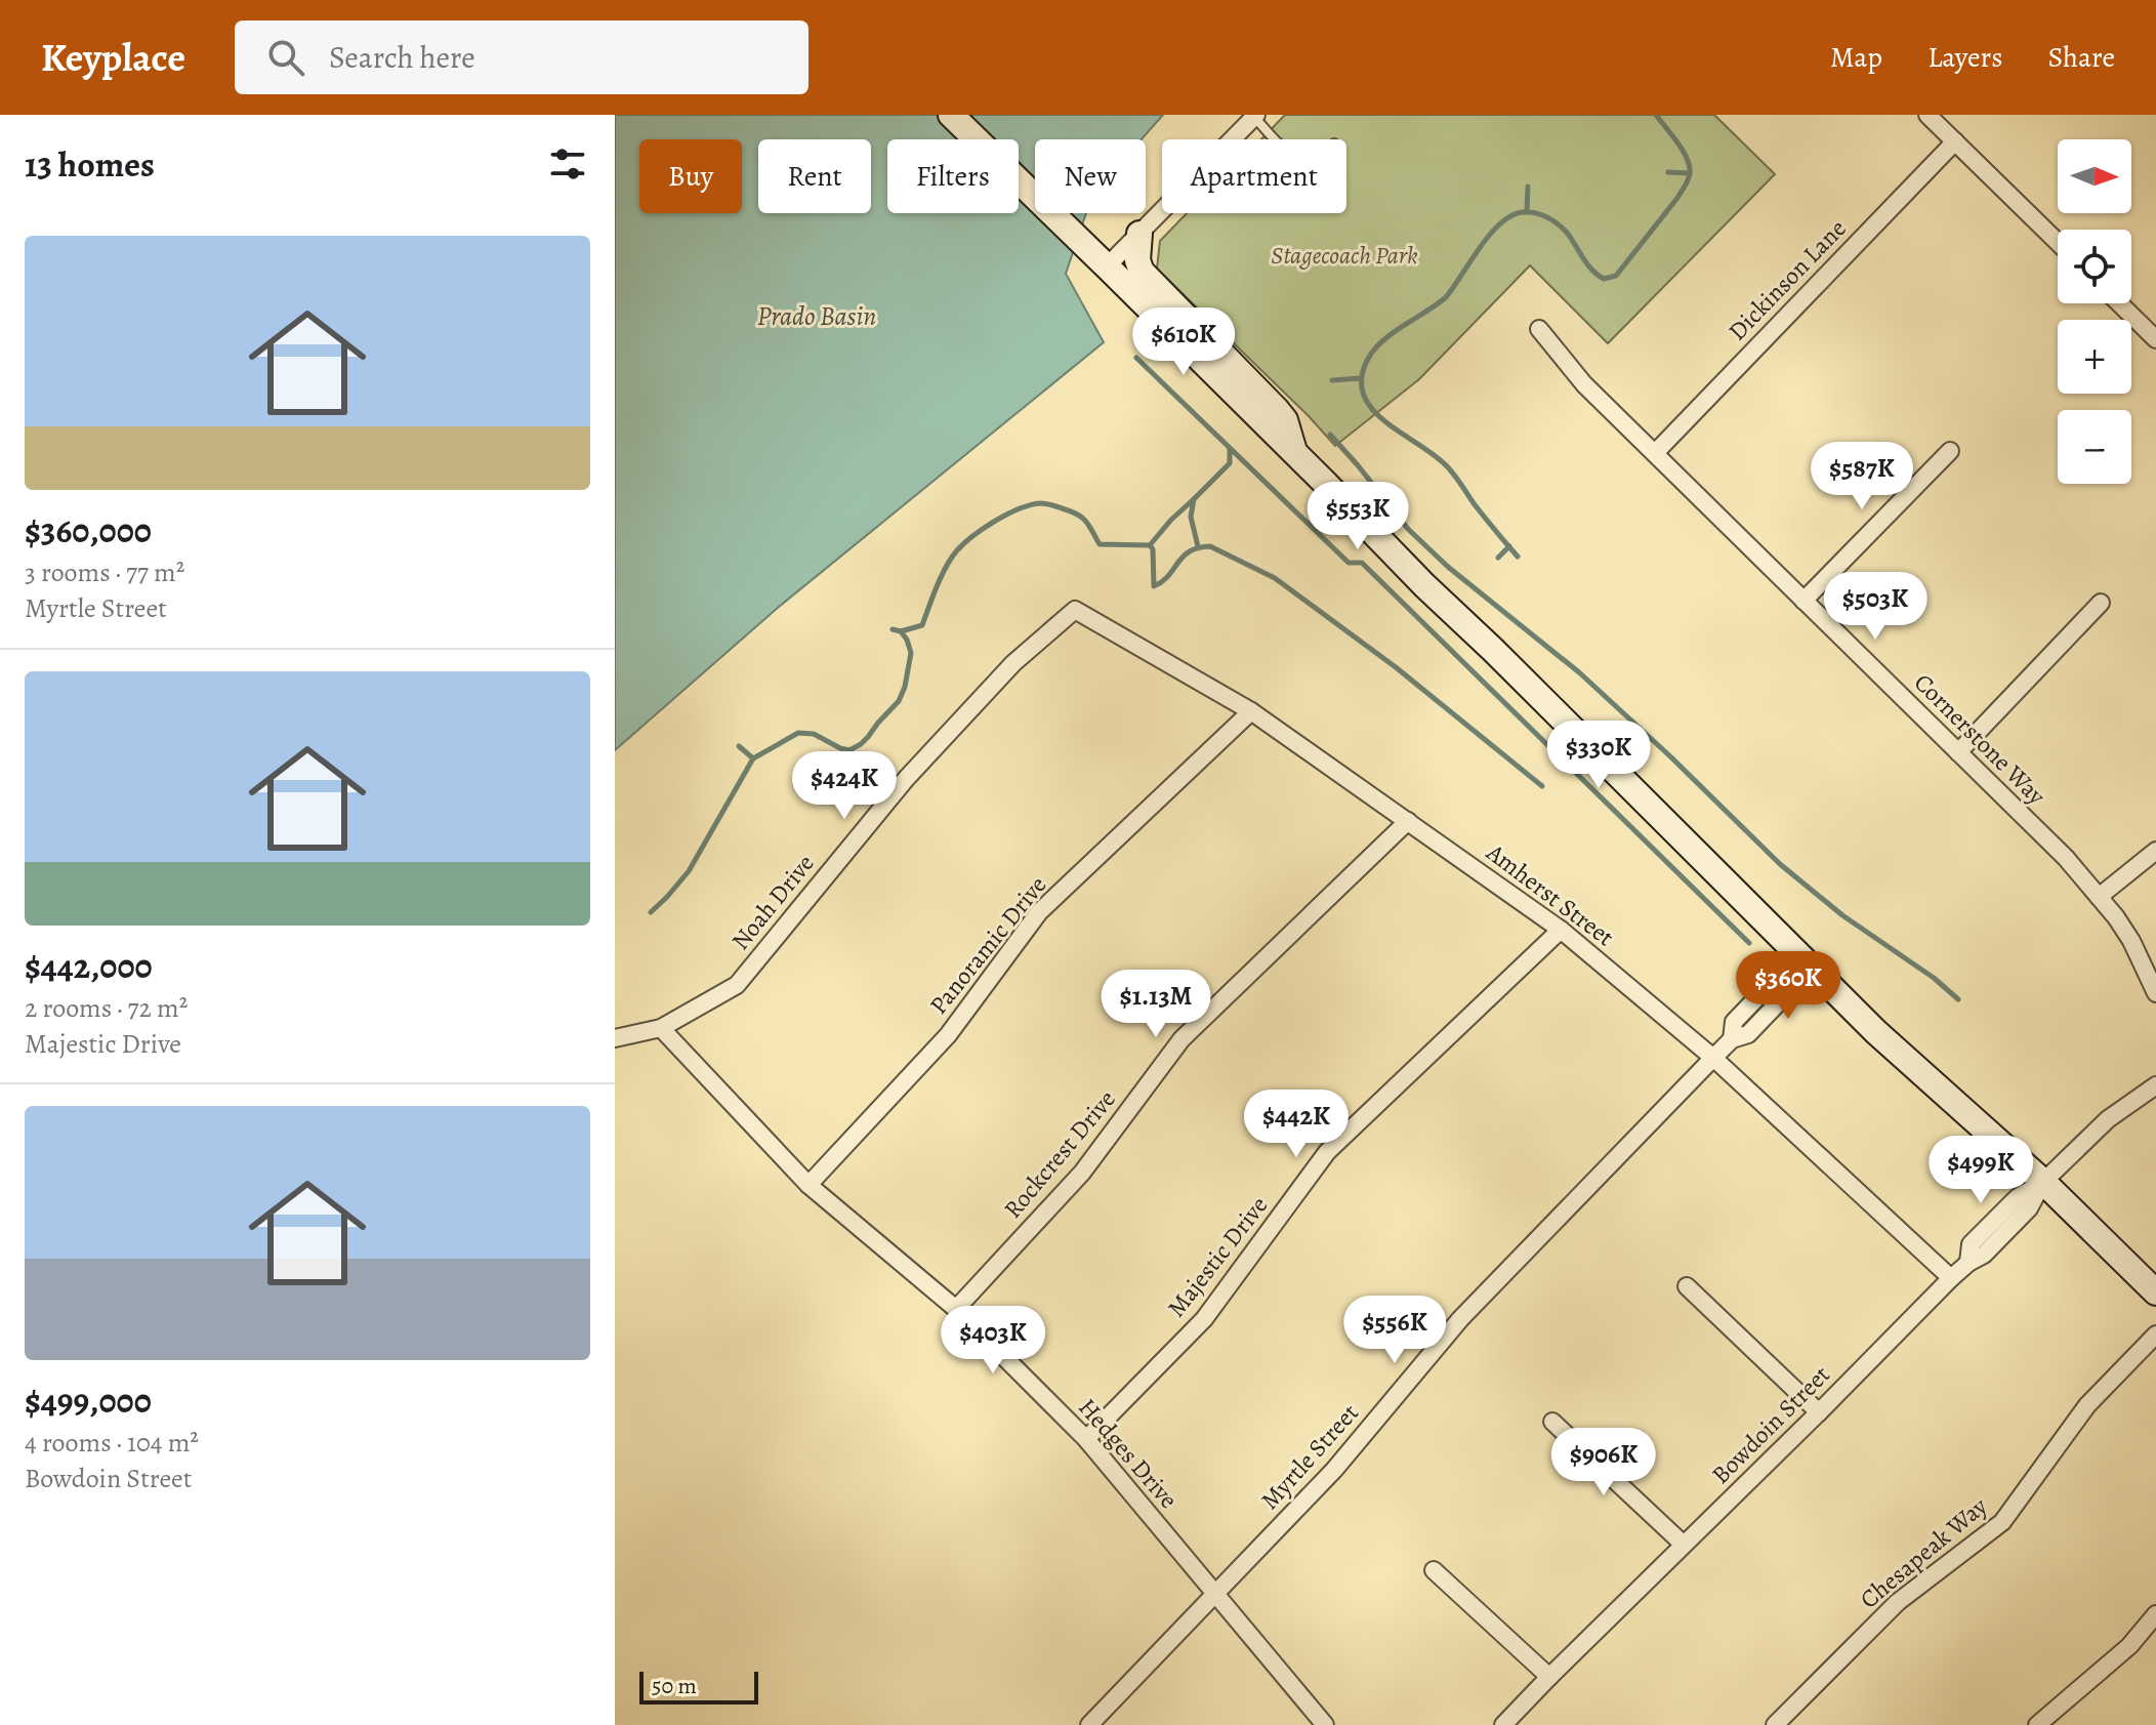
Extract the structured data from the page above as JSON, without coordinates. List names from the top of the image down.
{
  "streets": {
    "street": [
      "Dickinson Lane",
      "Cornerstone Way",
      "Amherst Street",
      "Noah Drive",
      "Panoramic Drive",
      "Rockcrest Drive",
      "Majestic Drive",
      "Bowdoin Street",
      "Hedges Drive",
      "Myrtle Street",
      "Chesapeak Way"
    ]
  },
  "crossings": [
    ["Dickinson Lane", "Cornerstone Way"],
    ["Amherst Street", "Noah Drive"],
    ["Amherst Street", "Panoramic Drive"],
    ["Amherst Street", "Rockcrest Drive"],
    ["Amherst Street", "Majestic Drive"],
    ["Amherst Street", "Bowdoin Street"],
    ["Amherst Street", "Myrtle Street"],
    ["Noah Drive", "Hedges Drive"],
    ["Panoramic Drive", "Hedges Drive"],
    ["Rockcrest Drive", "Hedges Drive"],
    ["Majestic Drive", "Hedges Drive"],
    ["Hedges Drive", "Myrtle Street"]
  ],
  "water": ["Prado Basin"],
  "parks": ["Stagecoach Park"],
  "scale_bar": "50 m",
  "north": "right",
  "page": {
    "header": "Keyplace",
    "search": "Search here",
    "nav": ["Map", "Layers", "Share"],
    "heading": "13 homes",
    "map_buttons": ["+", "−"],
    "chip": [
      "Buy",
      "Rent",
      "Filters",
      "New",
      "Apartment"
    ],
    "list": [
      {
        "name": "$360,000",
        "note": "3 rooms · 77 m² · Myrtle Street"
      },
      {
        "name": "$442,000",
        "note": "2 rooms · 72 m² · Majestic Drive"
      },
      {
        "name": "$499,000",
        "note": "4 rooms · 104 m² · Bowdoin Street"
      }
    ],
    "price": [
      "$610K",
      "$587K",
      "$553K",
      "$503K",
      "$330K",
      "$424K",
      "$360K",
      "$1.13M",
      "$442K",
      "$499K",
      "$556K",
      "$403K",
      "$906K"
    ],
    "scale": "50 m"
  }
}
